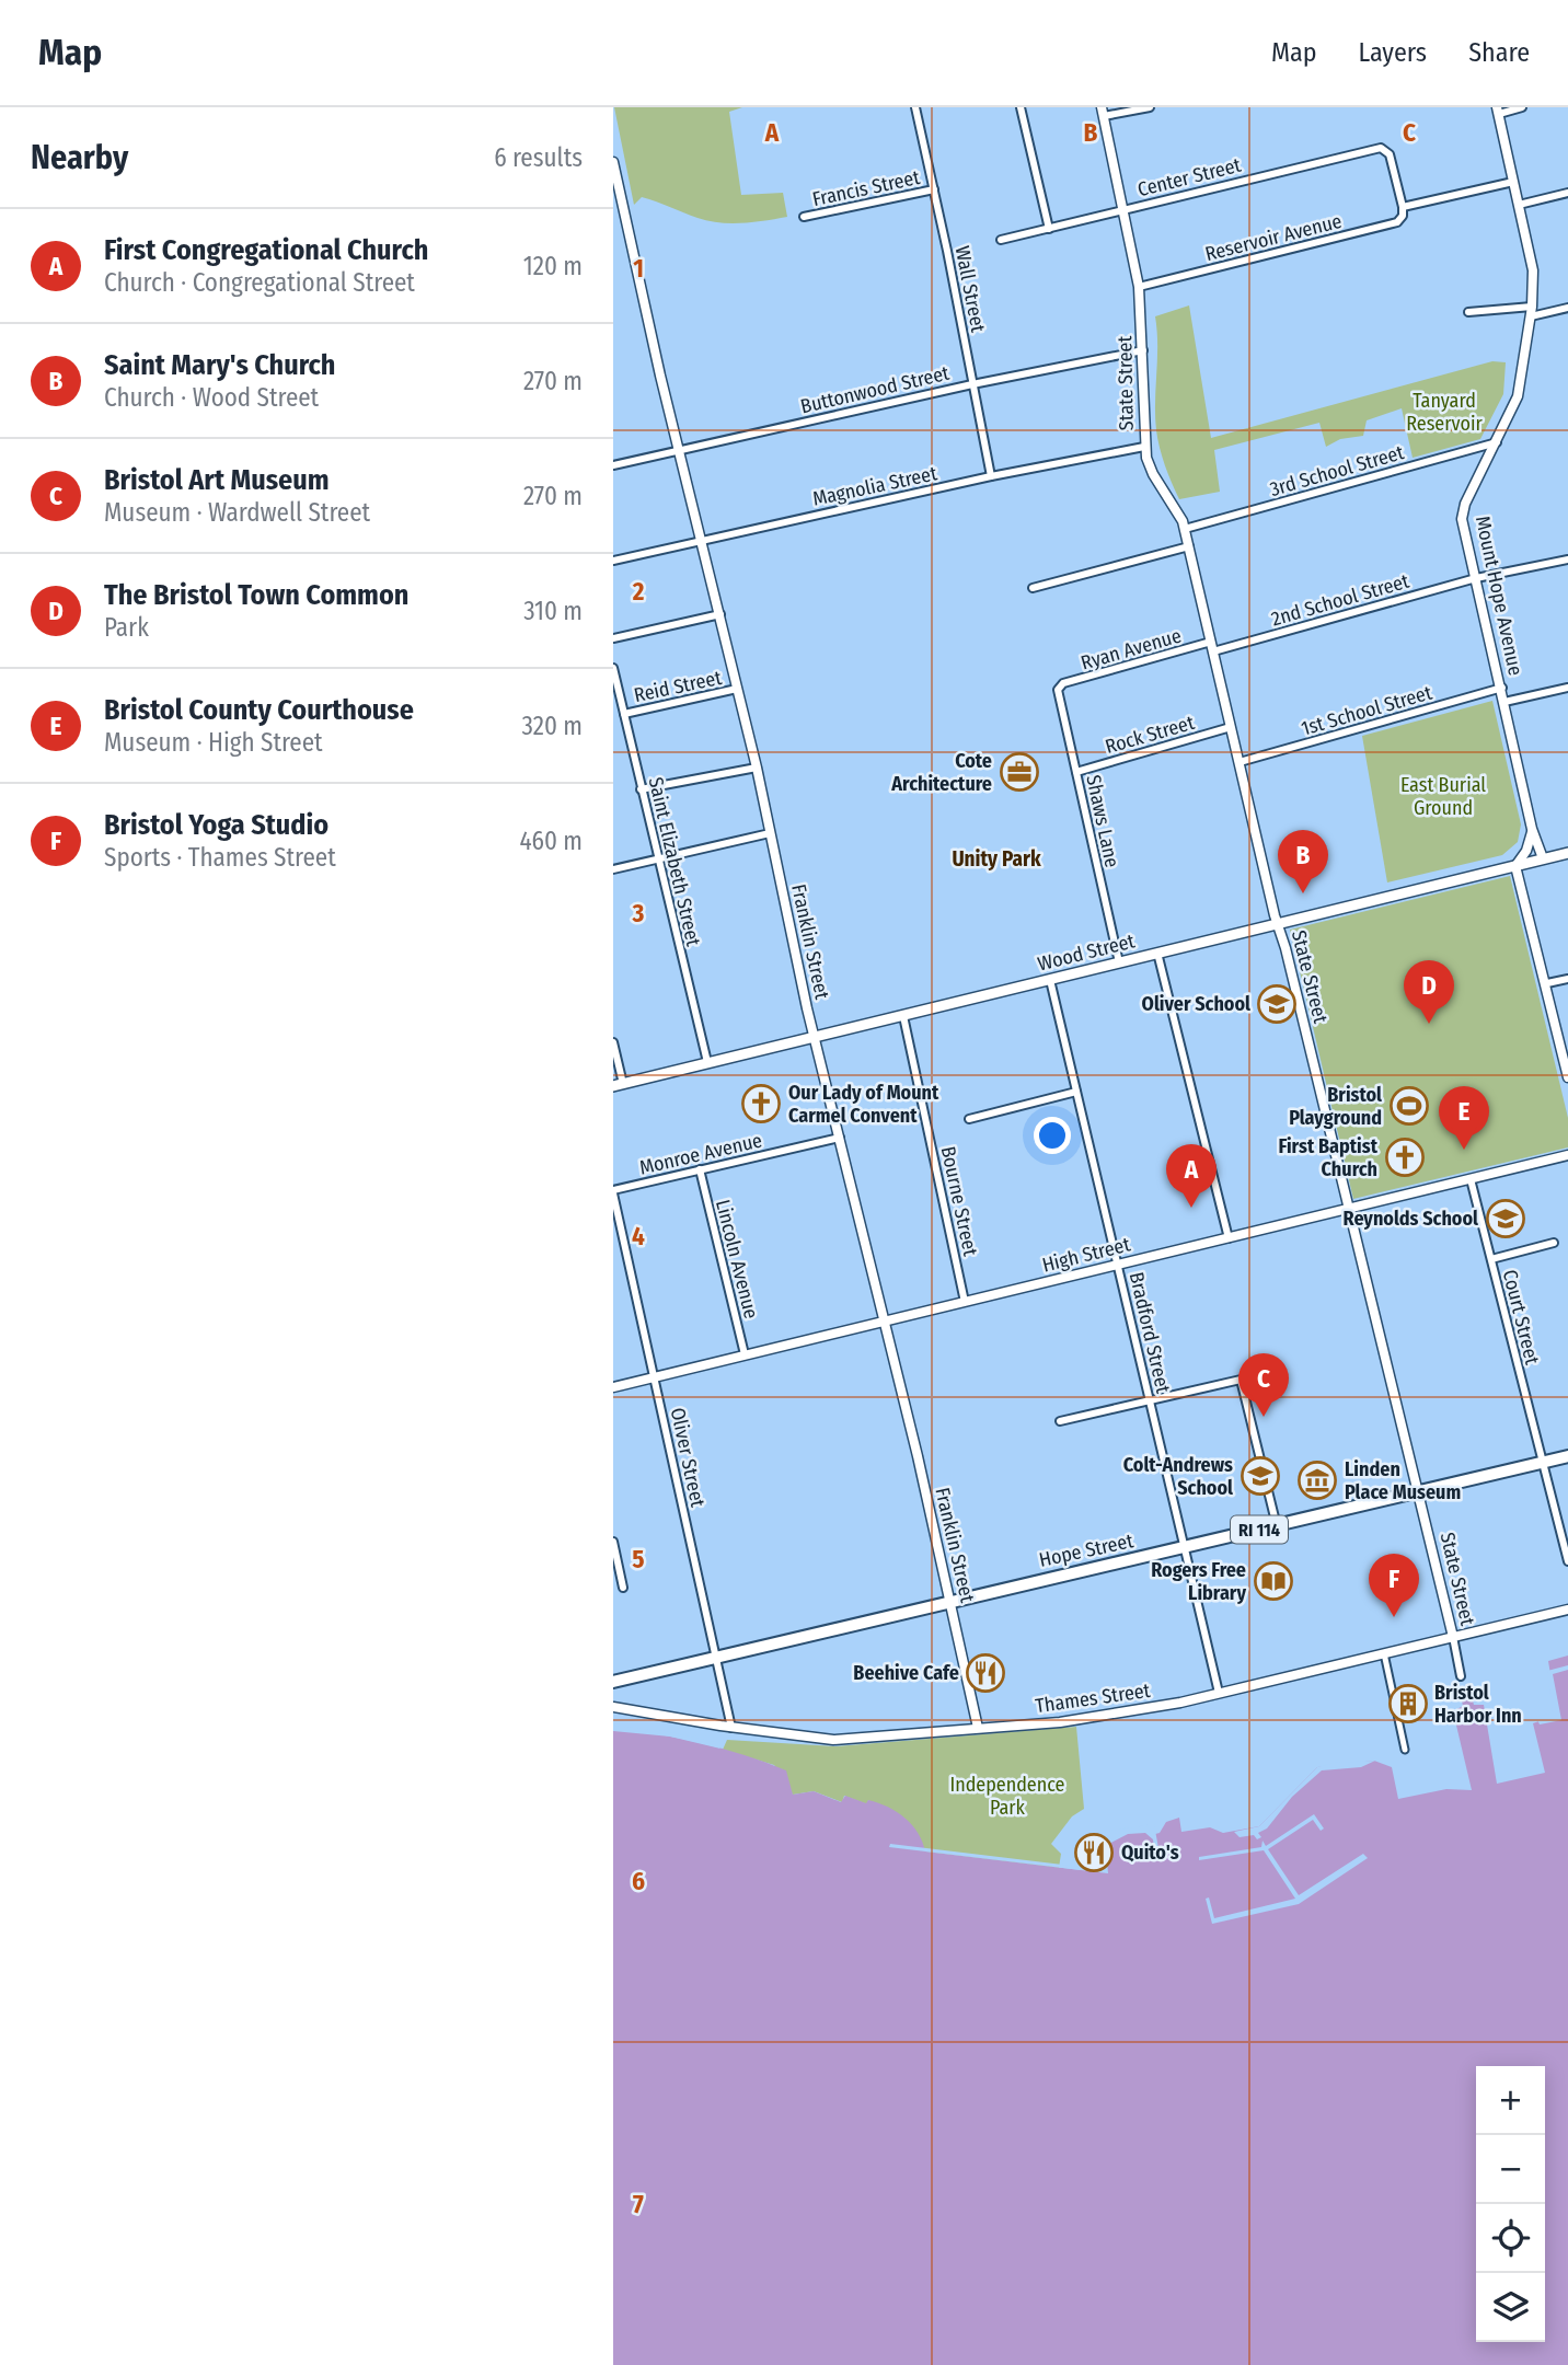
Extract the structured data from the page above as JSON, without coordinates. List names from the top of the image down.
{
  "streets": {
    "main road": ["Wood Street", "RI 114", "Hope Street"],
    "street": [
      "Center Street",
      "Francis Street",
      "Reservoir Avenue",
      "Wall Street",
      "State Street",
      "Buttonwood Street",
      "3rd School Street",
      "Magnolia Street",
      "Mount Hope Avenue",
      "2nd School Street",
      "Ryan Avenue",
      "Reid Street",
      "1st School Street",
      "Rock Street",
      "Shaws Lane",
      "Saint Elizabeth Street",
      "Franklin Street",
      "Monroe Avenue",
      "Bourne Street",
      "High Street",
      "Lincoln Avenue",
      "Court Street",
      "Bradford Street",
      "Oliver Street",
      "Thames Street"
    ]
  },
  "crossings": [
    ["Center Street", "Reservoir Avenue"],
    ["Center Street", "State Street"],
    ["Francis Street", "Wall Street"],
    ["Reservoir Avenue", "State Street"],
    ["Wall Street", "Buttonwood Street"],
    ["Wall Street", "Magnolia Street"],
    ["State Street", "Buttonwood Street"],
    ["State Street", "3rd School Street"],
    ["State Street", "Magnolia Street"],
    ["State Street", "2nd School Street"],
    ["State Street", "Ryan Avenue"],
    ["State Street", "1st School Street"],
    ["State Street", "Rock Street"],
    ["State Street", "Wood Street"],
    ["State Street", "High Street"],
    ["State Street", "Hope Street"],
    ["State Street", "Thames Street"],
    ["Buttonwood Street", "Franklin Street"],
    ["3rd School Street", "Mount Hope Avenue"],
    ["Magnolia Street", "Franklin Street"],
    ["Mount Hope Avenue", "2nd School Street"],
    ["Mount Hope Avenue", "1st School Street"],
    ["Mount Hope Avenue", "Wood Street"],
    ["2nd School Street", "Ryan Avenue"],
    ["Ryan Avenue", "Shaws Lane"],
    ["Reid Street", "Saint Elizabeth Street"],
    ["Reid Street", "Franklin Street"],
    ["Rock Street", "Shaws Lane"],
    ["Shaws Lane", "Wood Street"],
    ["Saint Elizabeth Street", "Wood Street"],
    ["Franklin Street", "Wood Street"],
    ["Franklin Street", "Monroe Avenue"],
    ["Franklin Street", "High Street"],
    ["Franklin Street", "Hope Street"],
    ["Franklin Street", "Thames Street"],
    ["Wood Street", "Bourne Street"],
    ["Wood Street", "Bradford Street"],
    ["Monroe Avenue", "Lincoln Avenue"],
    ["Monroe Avenue", "Oliver Street"],
    ["Bourne Street", "High Street"],
    ["High Street", "Lincoln Avenue"],
    ["High Street", "Court Street"],
    ["High Street", "Bradford Street"],
    ["High Street", "Oliver Street"],
    ["Court Street", "Hope Street"],
    ["Bradford Street", "Hope Street"],
    ["Bradford Street", "Thames Street"],
    ["Oliver Street", "Hope Street"],
    ["Oliver Street", "Thames Street"]
  ],
  "districts": ["Unity Park"],
  "parks": ["Tanyard Reservoir", "East Burial Ground", "Independence Park"],
  "places": {
    "office": ["Cote Architecture"],
    "school or university": ["Oliver School", "Reynolds School", "Colt-Andrews School"],
    "church": ["Our Lady of Mount Carmel Convent", "First Baptist Church"],
    "sports": ["Bristol Playground"],
    "museum": ["Linden Place Museum"],
    "library": ["Rogers Free Library"],
    "restaurant": ["Beehive Cafe", "Quito's"],
    "building": ["Bristol Harbor Inn"]
  },
  "page": {
    "header": "Map",
    "nav": ["Map", "Layers", "Share"],
    "heading": ["Nearby", "6 results"],
    "list": [
      {
        "mark": "A",
        "name": "First Congregational Church",
        "note": "Church · Congregational Street",
        "value": "120 m"
      },
      {
        "mark": "B",
        "name": "Saint Mary's Church",
        "note": "Church · Wood Street",
        "value": "270 m"
      },
      {
        "mark": "C",
        "name": "Bristol Art Museum",
        "note": "Museum · Wardwell Street",
        "value": "270 m"
      },
      {
        "mark": "D",
        "name": "The Bristol Town Common",
        "note": "Park",
        "value": "310 m"
      },
      {
        "mark": "E",
        "name": "Bristol County Courthouse",
        "note": "Museum · High Street",
        "value": "320 m"
      },
      {
        "mark": "F",
        "name": "Bristol Yoga Studio",
        "note": "Sports · Thames Street",
        "value": "460 m"
      }
    ],
    "pins": [
      "B",
      "D",
      "E",
      "A",
      "C",
      "F"
    ],
    "map_buttons": ["+", "−"]
  },
  "grid": {
    "columns": ["A", "B", "C"],
    "rows": [
      "1",
      "2",
      "3",
      "4",
      "5",
      "6",
      "7"
    ]
  }
}
